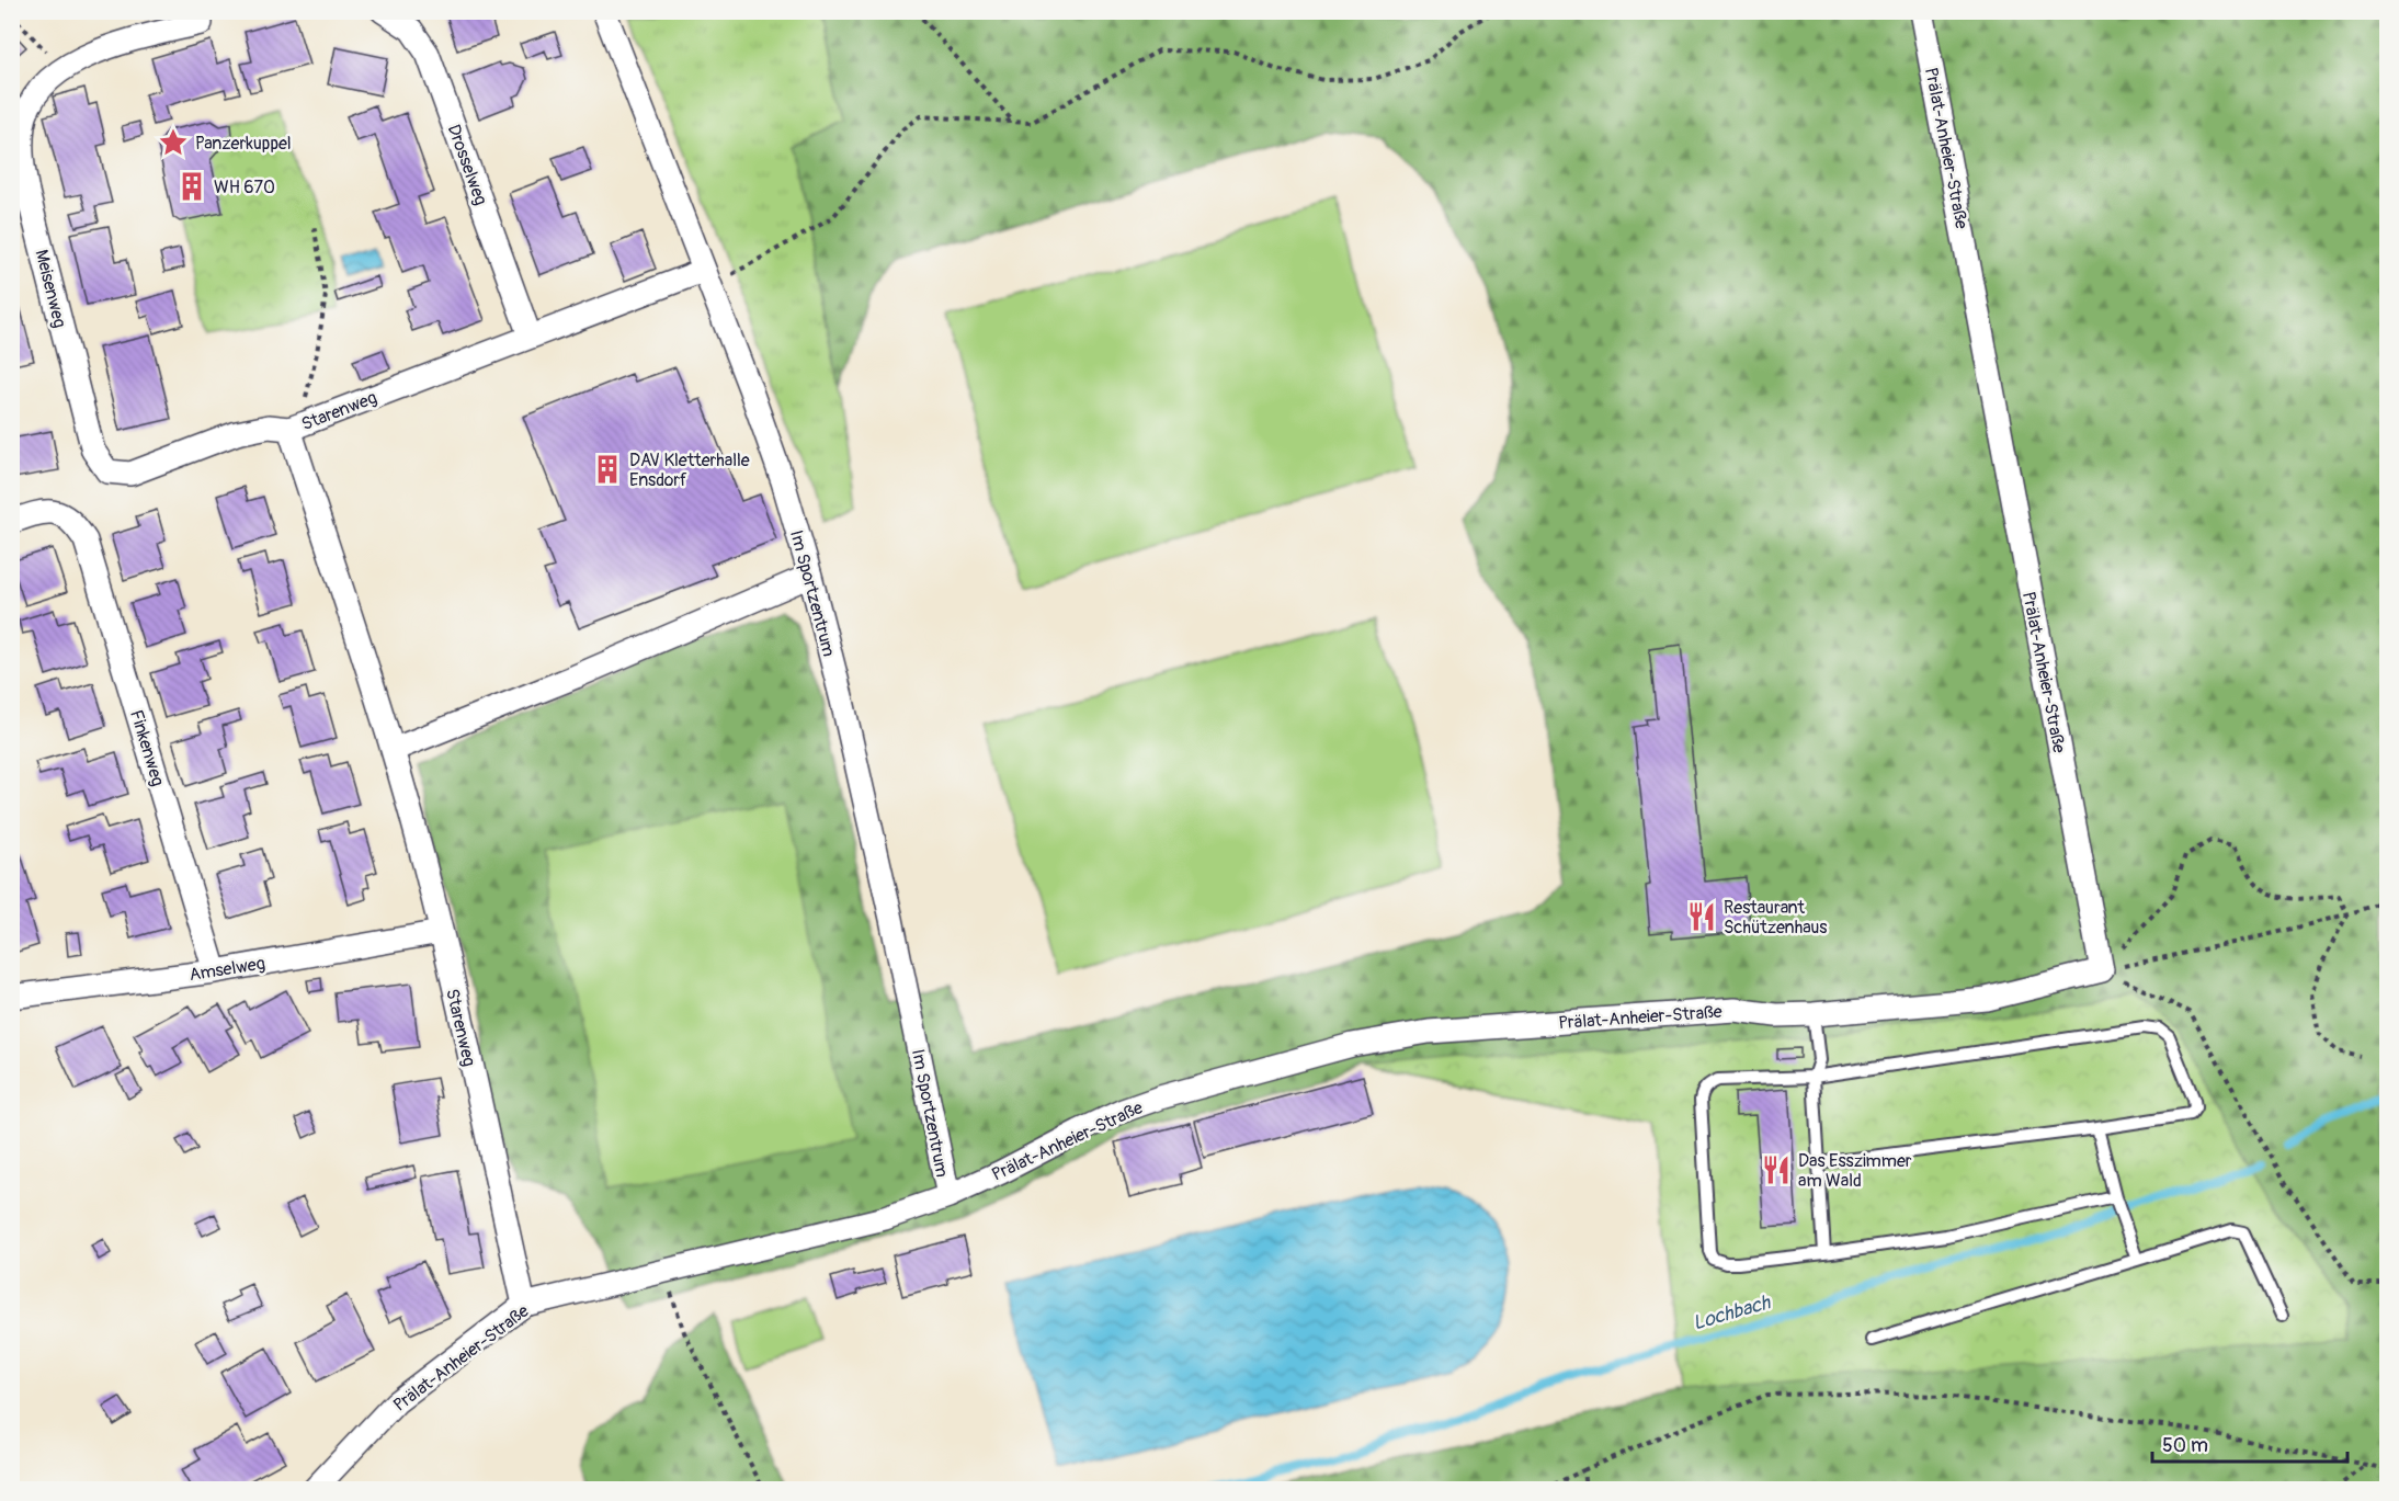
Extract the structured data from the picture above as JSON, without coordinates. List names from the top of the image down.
{
  "streets": {
    "street": [
      "Prälat-Anheier-Straße",
      "Drosselweg",
      "Meisenweg",
      "Starenweg",
      "Im Sportzentrum",
      "Finkenweg",
      "Amselweg"
    ]
  },
  "crossings": [
    ["Prälat-Anheier-Straße", "Starenweg"],
    ["Prälat-Anheier-Straße", "Im Sportzentrum"],
    ["Drosselweg", "Starenweg"],
    ["Meisenweg", "Starenweg"],
    ["Starenweg", "Im Sportzentrum"],
    ["Starenweg", "Amselweg"],
    ["Finkenweg", "Amselweg"]
  ],
  "water": ["Lochbach"],
  "places": {
    "place": ["Panzerkuppel"],
    "building": ["WH 670", "DAV Kletterhalle Ensdorf"],
    "restaurant": ["Restaurant Schützenhaus", "Das Esszimmer am Wald"]
  },
  "scale_bar": "50 m"
}
